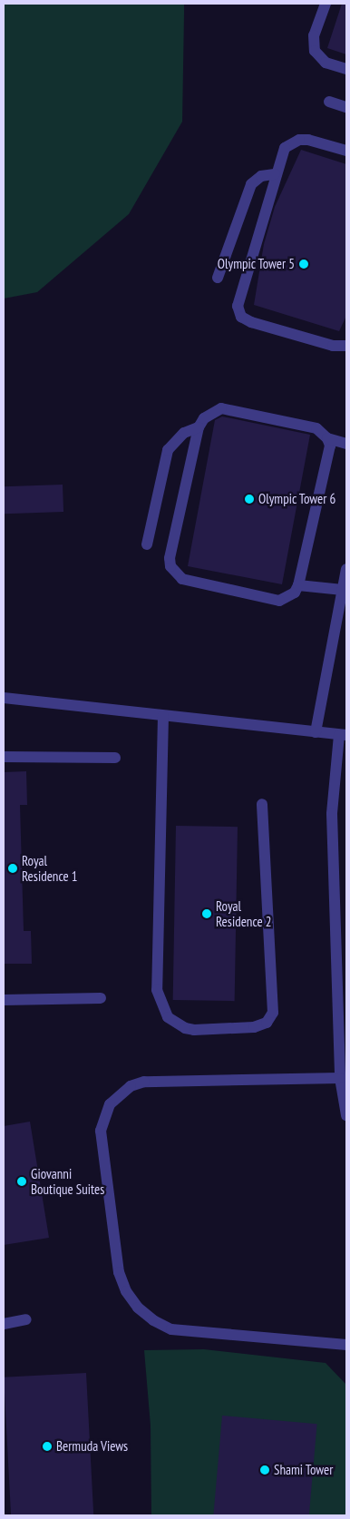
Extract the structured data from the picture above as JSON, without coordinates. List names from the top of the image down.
{
  "places": [
    "Olympic Tower 5",
    "Olympic Tower 6",
    "Royal Residence 1",
    "Royal Residence 2",
    "Giovanni Boutique Suites",
    "Bermuda Views",
    "Shami Tower"
  ]
}
